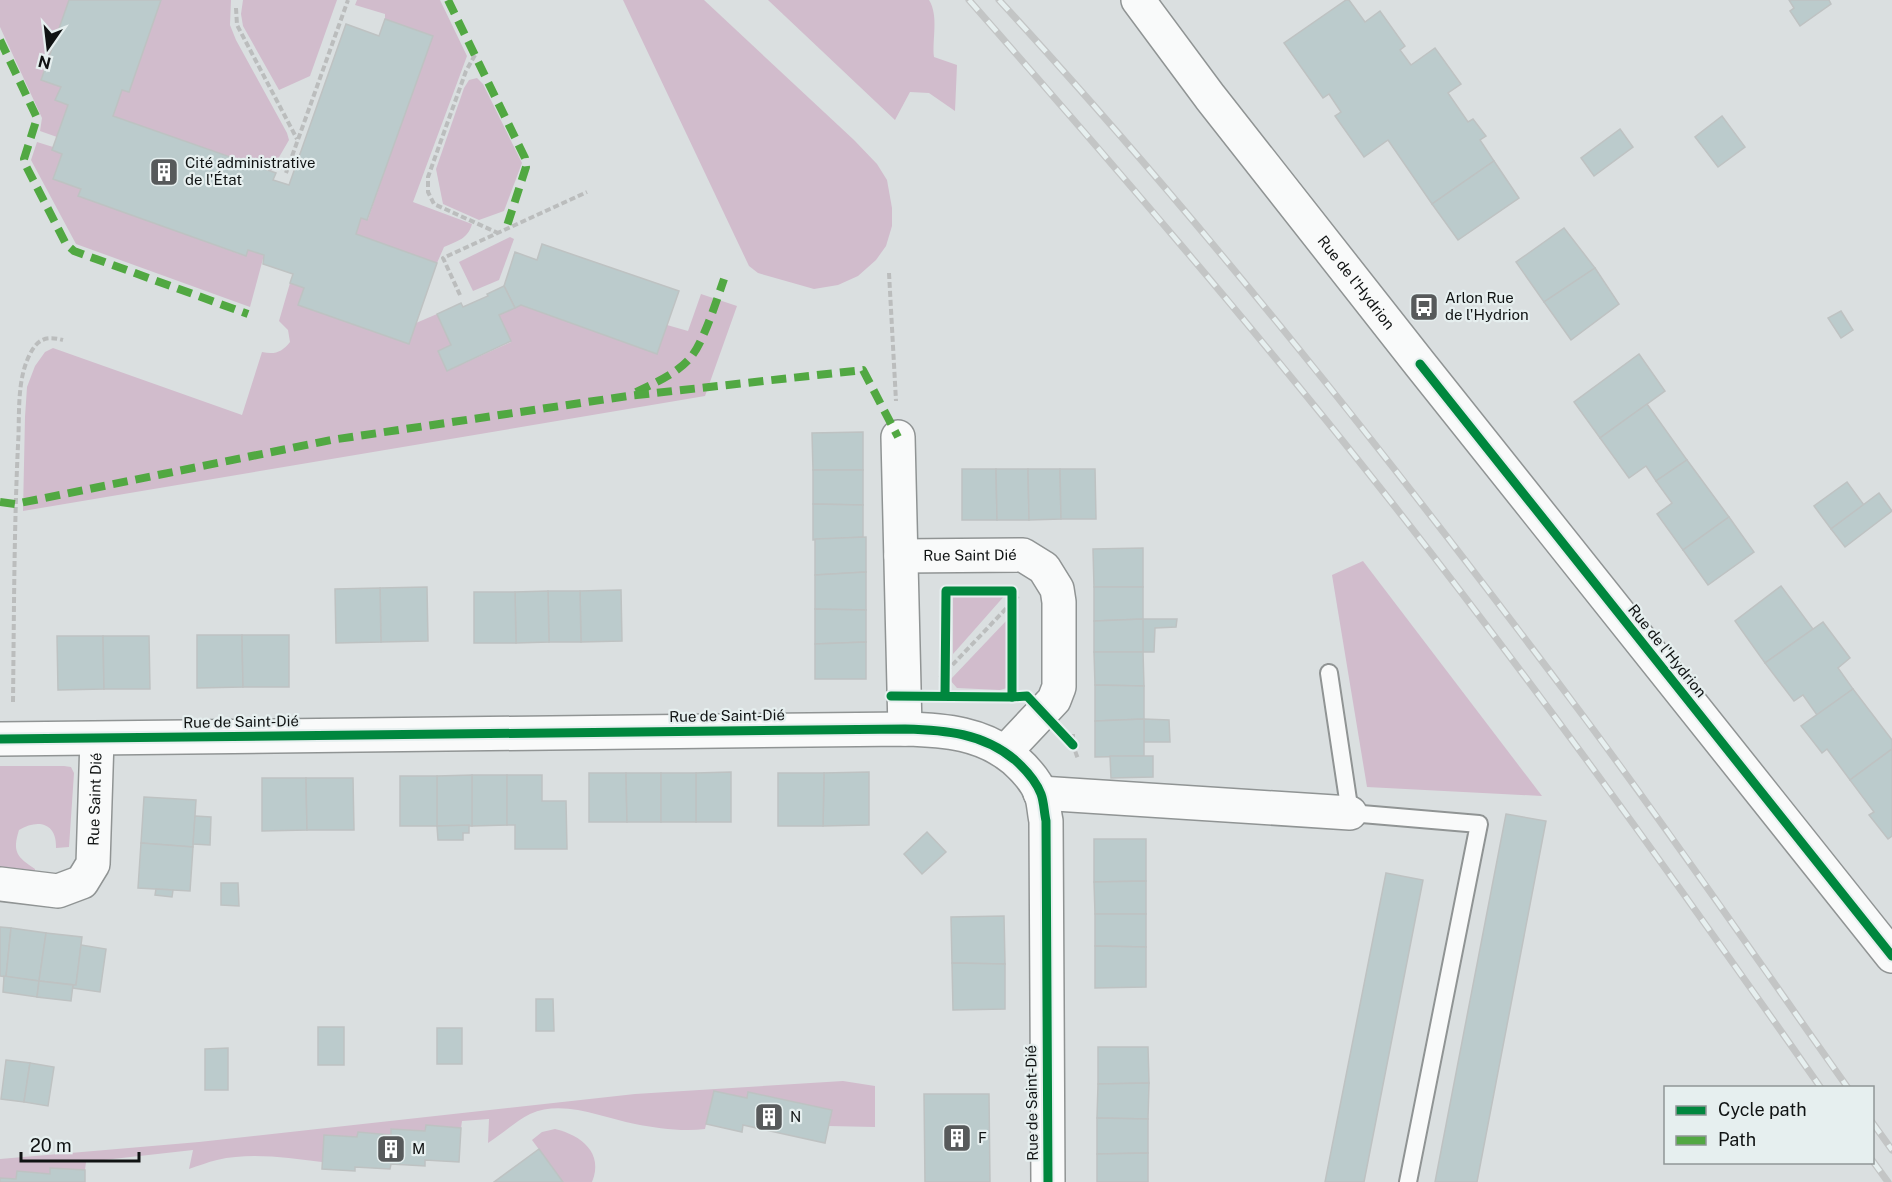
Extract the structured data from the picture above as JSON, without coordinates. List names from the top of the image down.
{
  "streets": {
    "street": ["Rue de l'Hydrion", "Rue Saint Dié", "Rue de Saint-Dié"]
  },
  "crossings": [
    ["Rue Saint Dié", "Rue de Saint-Dié"]
  ],
  "places": {
    "building": [
      "Cité administrative de l'État",
      "N",
      "F",
      "M"
    ],
    "bus stop": ["Arlon Rue de l'Hydrion"]
  },
  "legend": ["Cycle path", "Path"],
  "scale_bar": "20 m",
  "north": "bottom"
}
